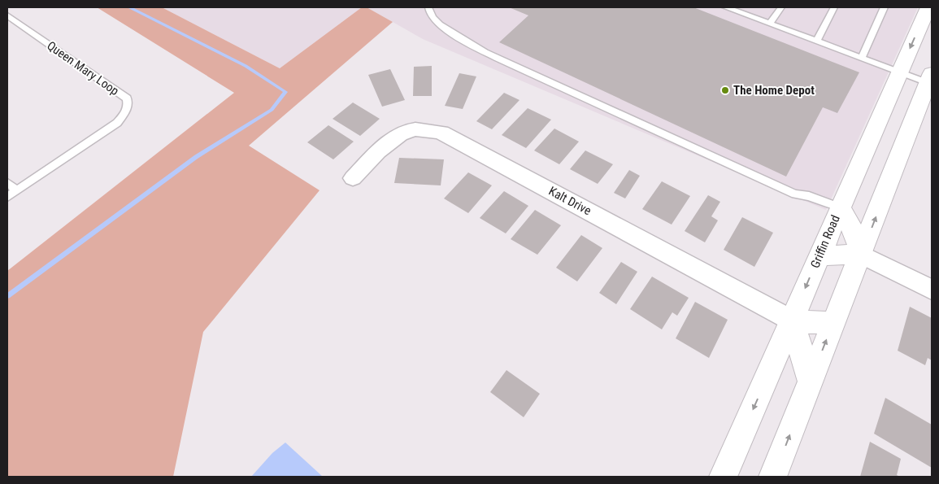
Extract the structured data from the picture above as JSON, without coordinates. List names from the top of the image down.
{
  "streets": {
    "street": ["Kalt Drive", "Griffin Road"],
    "lane": ["Queen Mary Loop"]
  },
  "crossings": [
    ["Kalt Drive", "Griffin Road"]
  ],
  "places": ["The Home Depot"]
}
